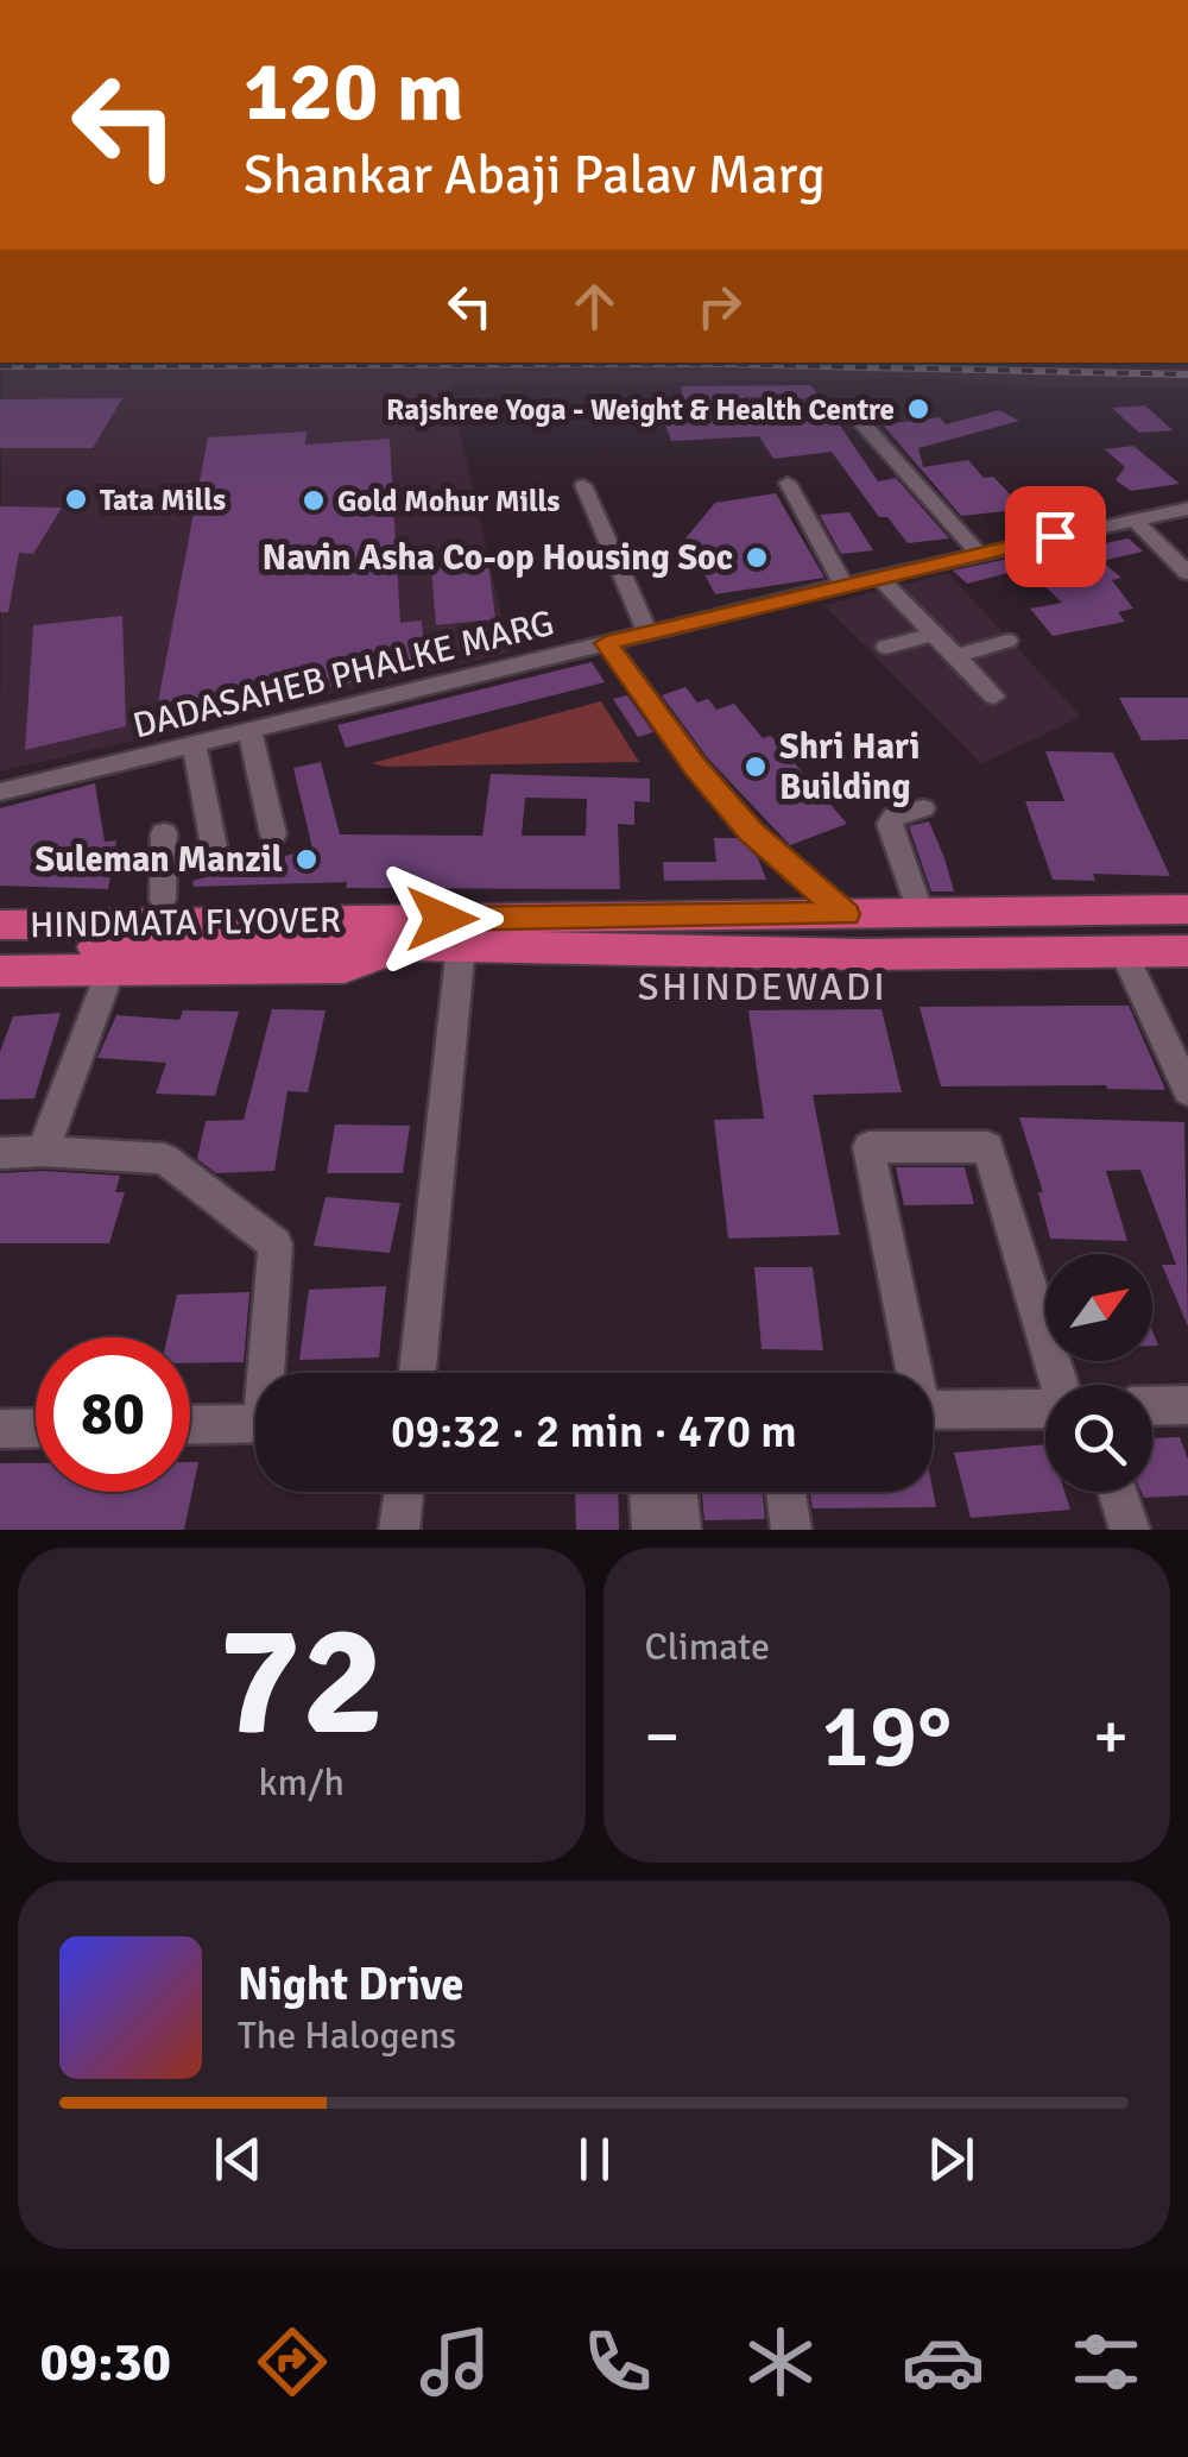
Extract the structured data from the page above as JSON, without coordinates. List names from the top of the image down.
{
  "streets": {
    "highway": ["HINDMATA FLYOVER"],
    "street": ["DADASAHEB PHALKE MARG"]
  },
  "districts": ["SHINDEWADI"],
  "places": [
    "Rajshree Yoga - Weight & Health Centre",
    "Tata Mills",
    "Gold Mohur Mills",
    "Navin Asha Co-op Housing Soc",
    "Shri Hari Building",
    "Suleman Manzil"
  ],
  "north": "top right",
  "page": {
    "turn": ["120 m", "Shankar Abaji Palav Marg"],
    "limit": "80",
    "trip": "09:32 · 2 min · 470 m",
    "tile": [
      ["72", "km/h"],
      "Climate"
    ],
    "heat": ["−", "19°", "+"],
    "song": ["Night Drive", "The Halogens"],
    "tabs": "09:30"
  }
}
